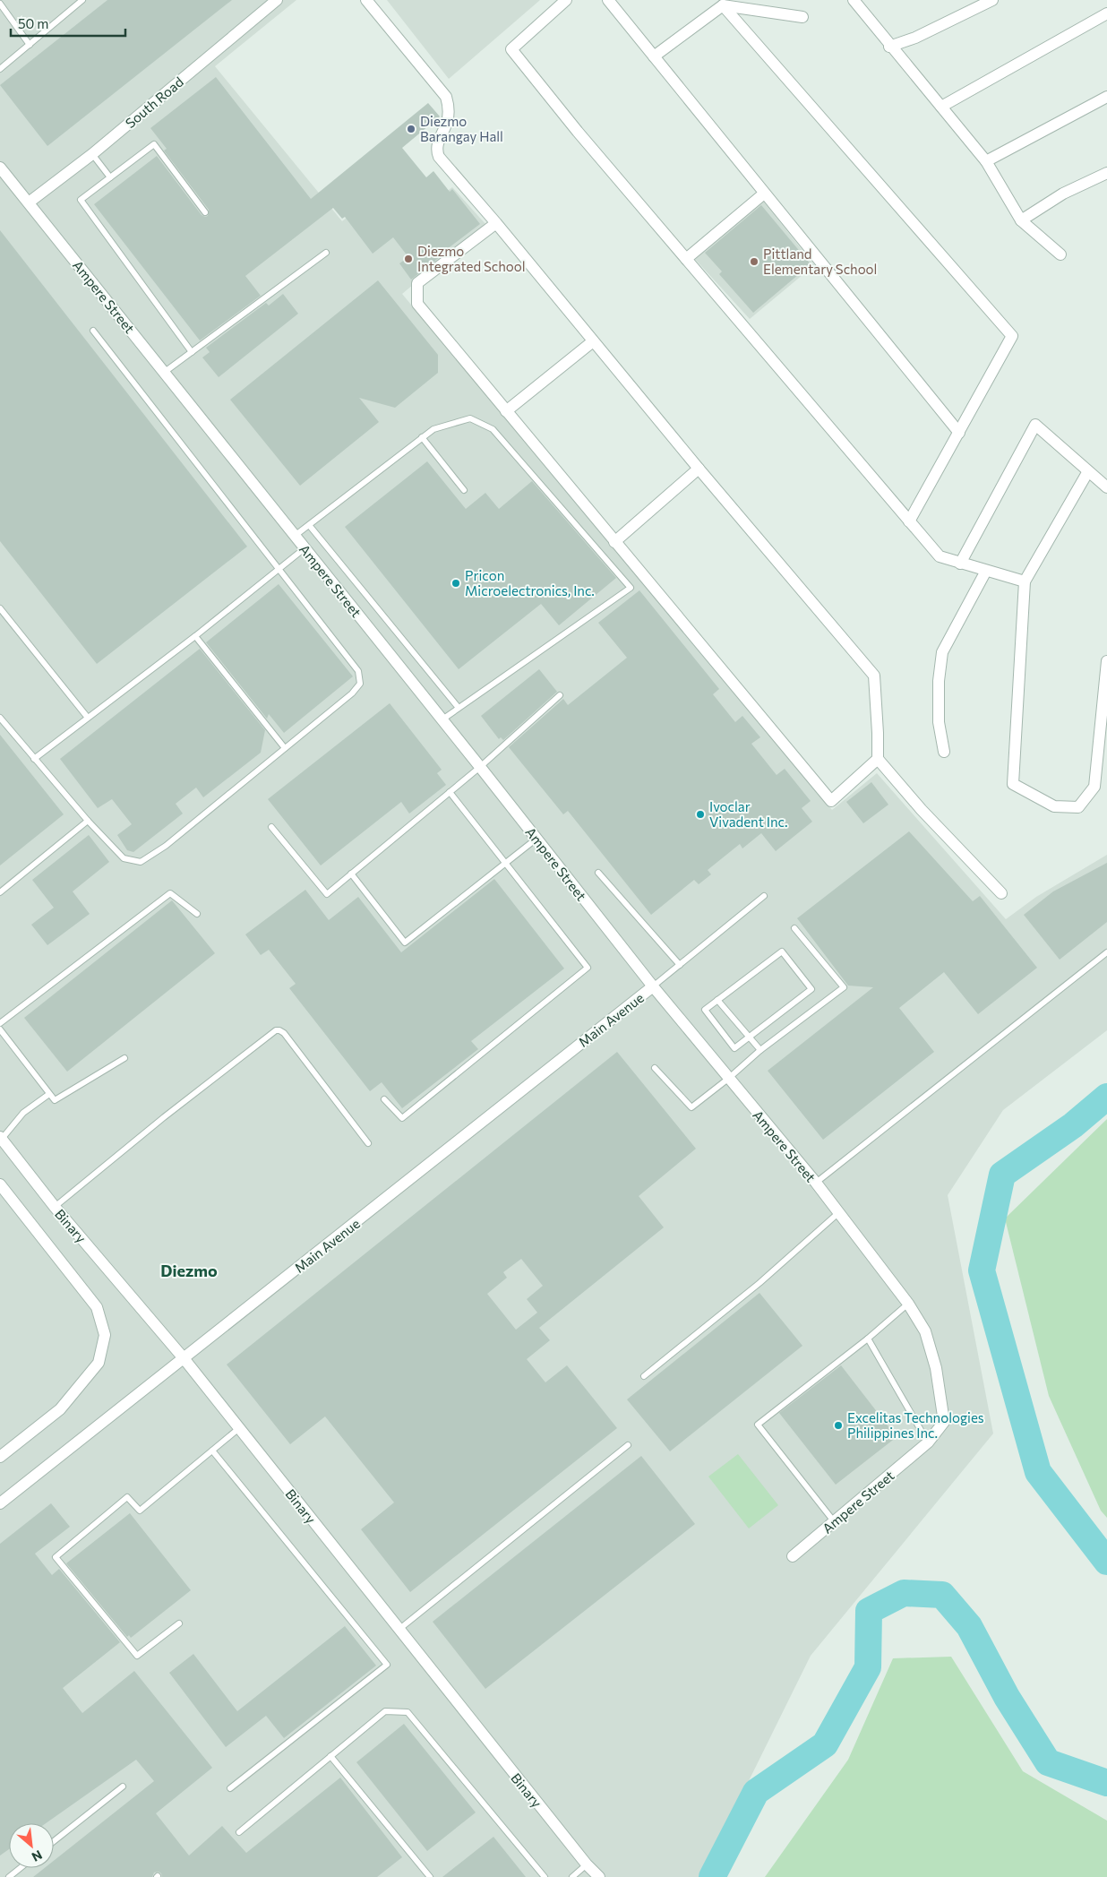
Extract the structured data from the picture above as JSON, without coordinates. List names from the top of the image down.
{
  "streets": {
    "street": [
      "South Road",
      "Ampere Street",
      "Main Avenue",
      "Binary"
    ]
  },
  "crossings": [
    ["South Road", "Ampere Street"],
    ["Ampere Street", "Main Avenue"],
    ["Main Avenue", "Binary"]
  ],
  "districts": ["Diezmo"],
  "places": [
    "Diezmo Barangay Hall",
    "Diezmo Integrated School",
    "Pittland Elementary School",
    "Pricon Microelectronics, Inc.",
    "Ivoclar Vivadent Inc.",
    "Excelitas Technologies Philippines Inc."
  ],
  "scale_bar": "50 m",
  "north": "bottom right"
}
